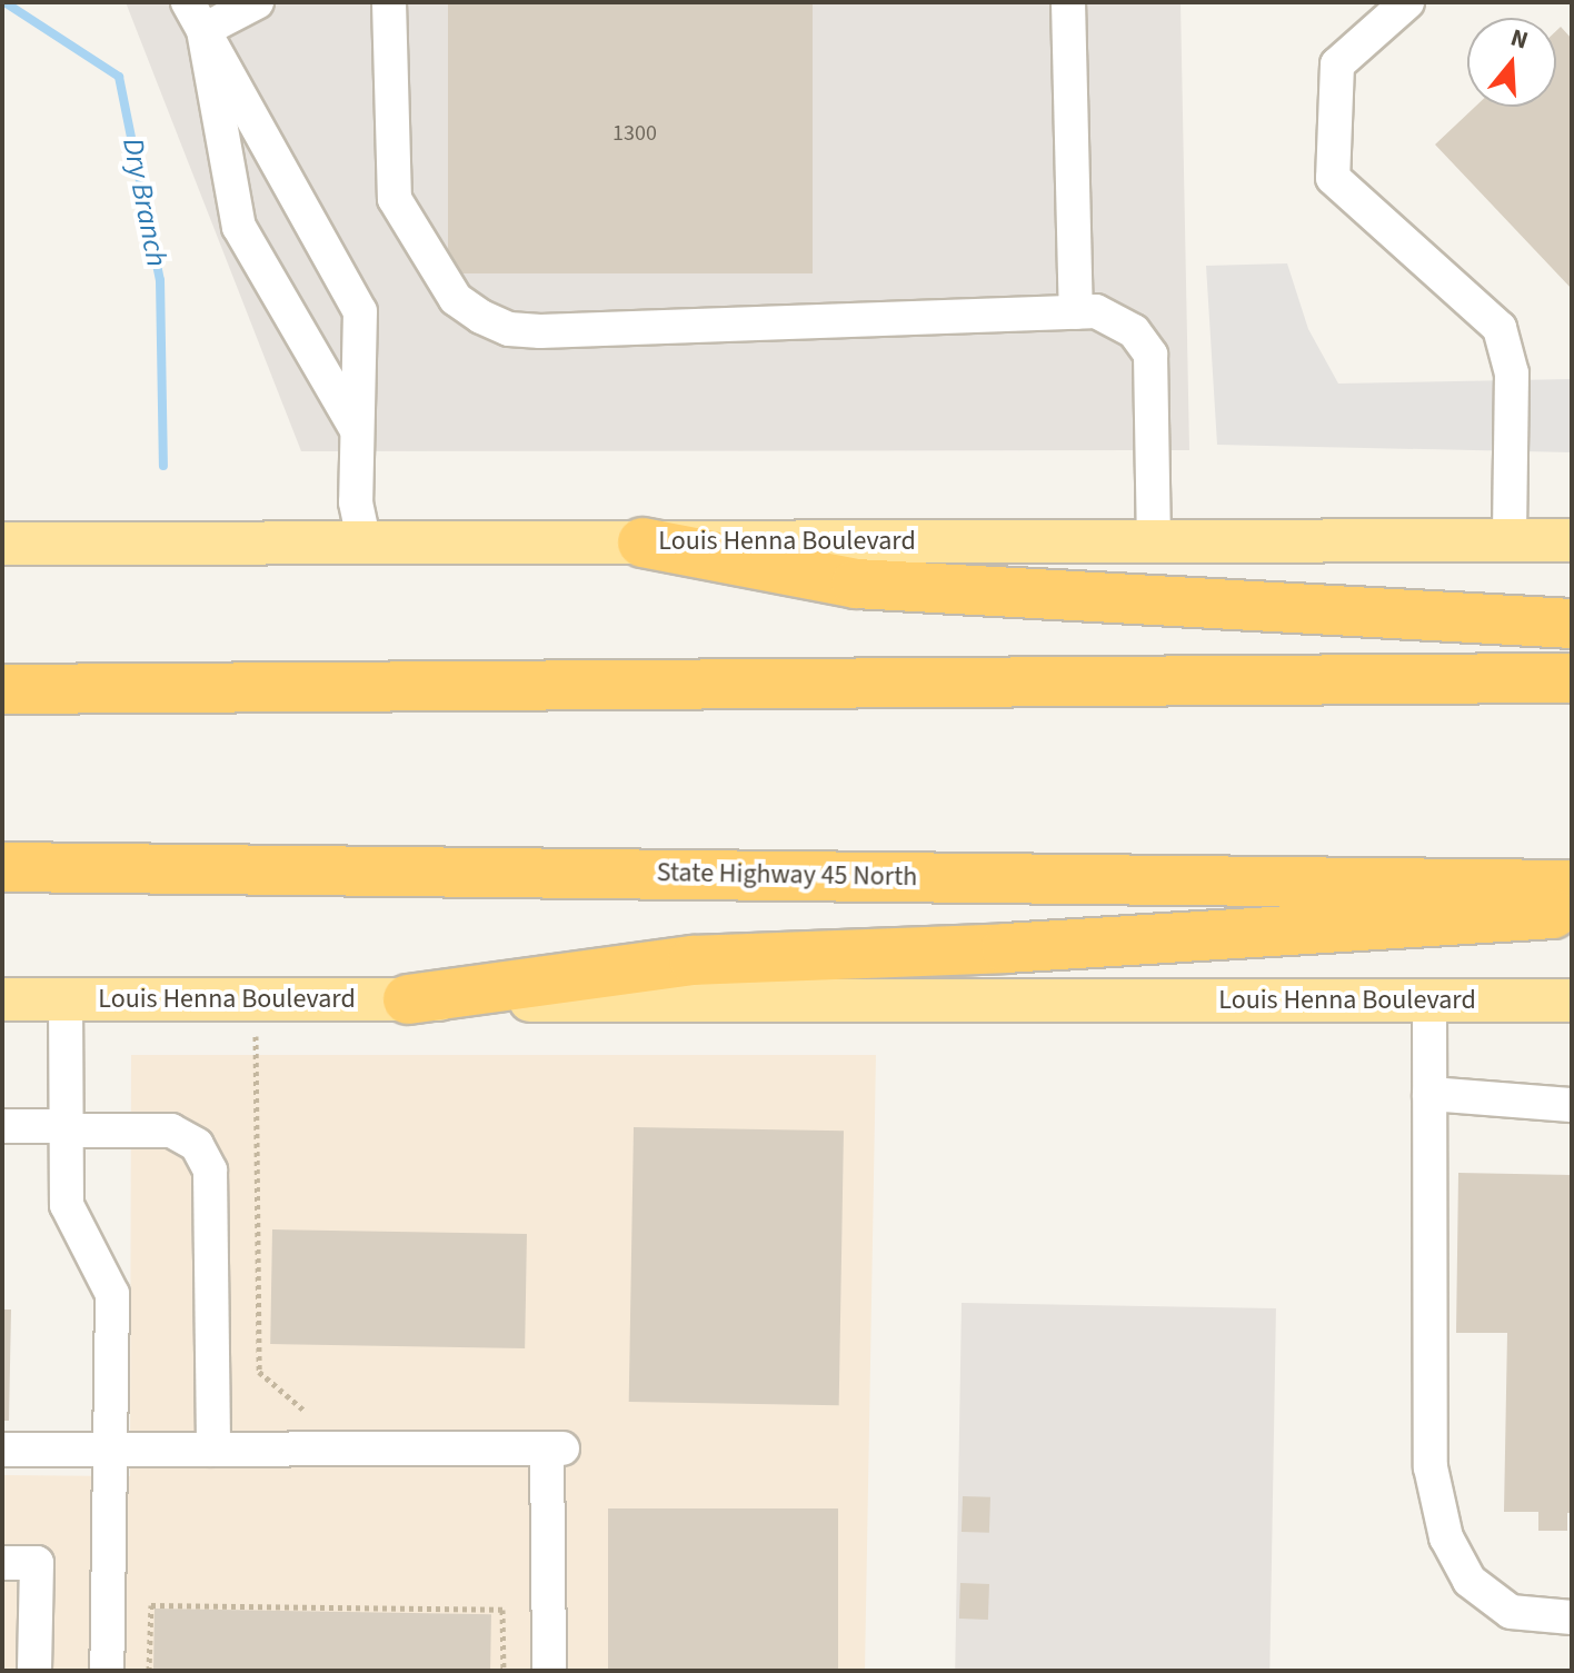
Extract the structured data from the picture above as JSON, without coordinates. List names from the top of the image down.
{
  "streets": {
    "highway": ["State Highway 45 North"],
    "main road": ["Louis Henna Boulevard"]
  },
  "water": ["Dry Branch"],
  "house_numbers": ["1300"],
  "north": "top"
}
